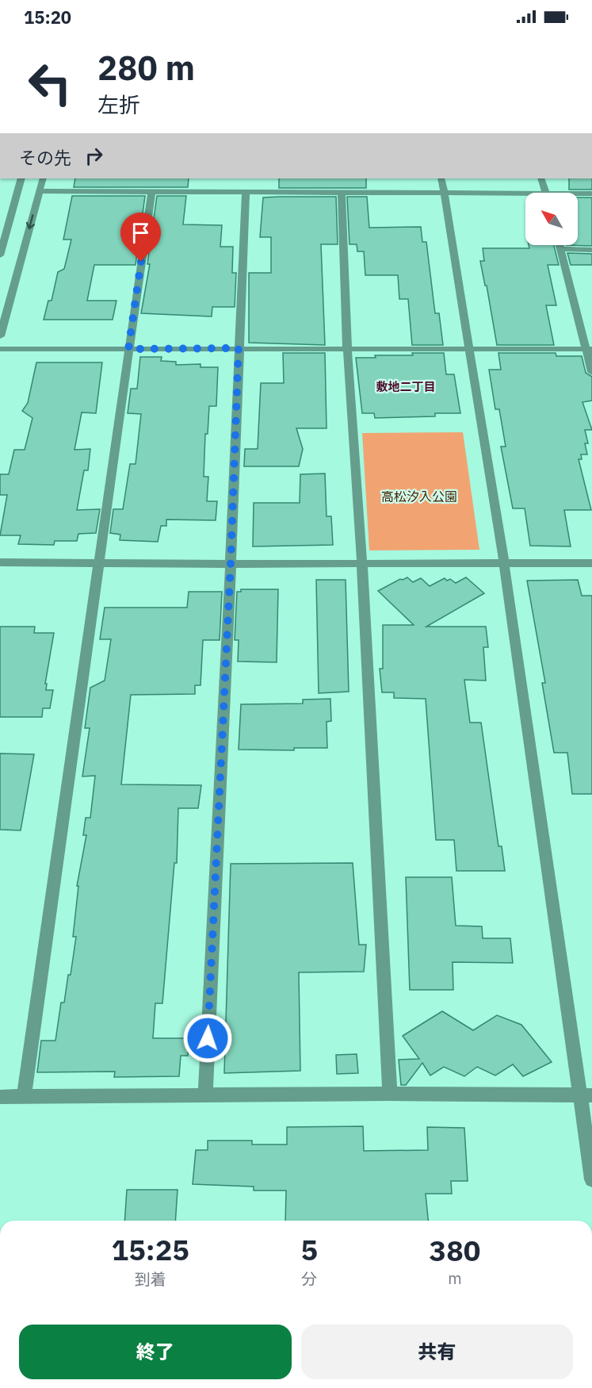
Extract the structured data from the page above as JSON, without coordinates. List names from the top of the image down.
{
  "districts": ["敷地二丁目"],
  "parks": ["高松汐入公園"],
  "north": "top left",
  "page": {
    "status": "15:20",
    "turn": ["280 m", "左折"],
    "then": "その先",
    "eta": [
      "15:25",
      "到着",
      "5",
      "分",
      "380",
      "m"
    ],
    "buttons": ["終了", "共有"]
  }
}
